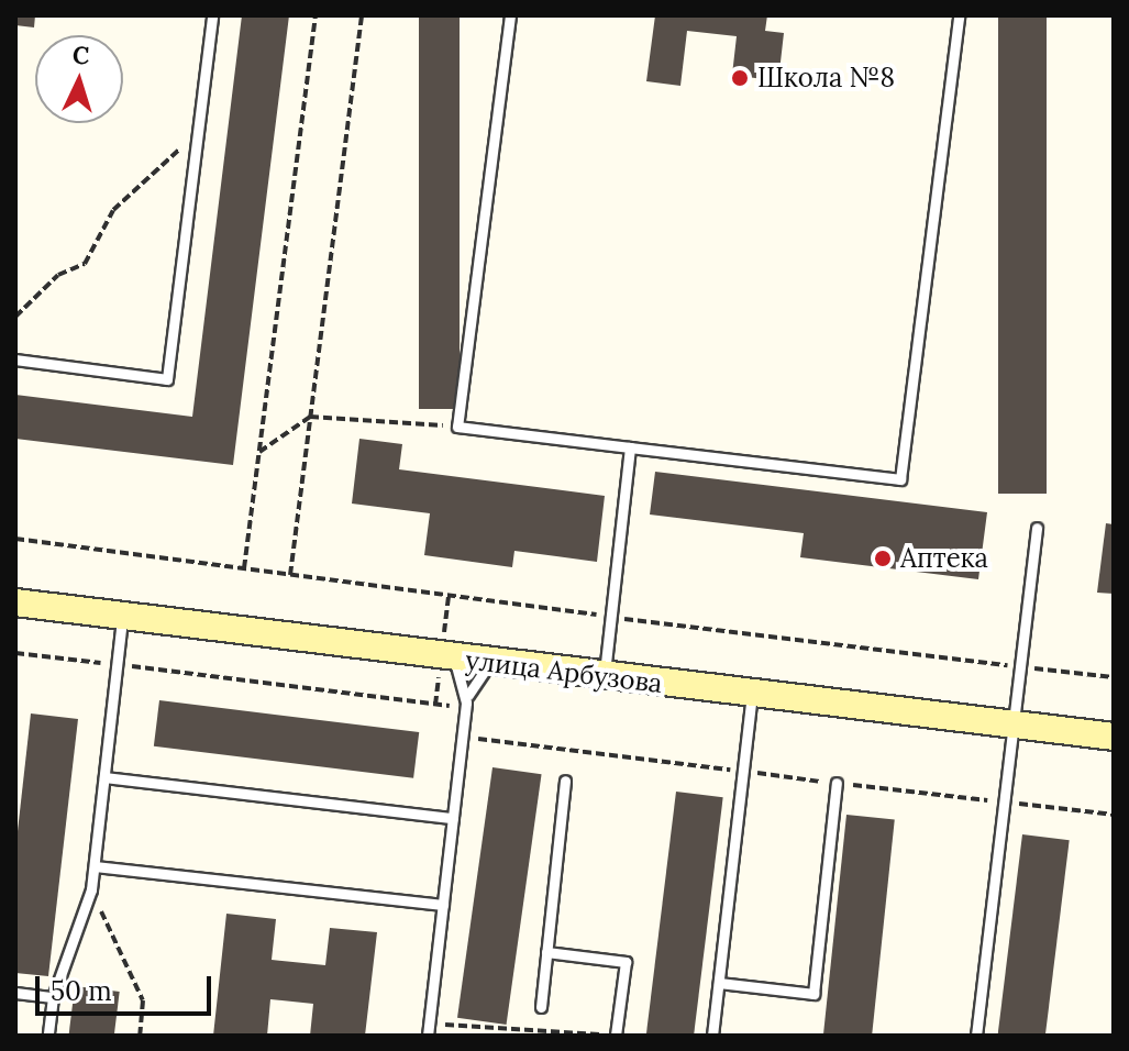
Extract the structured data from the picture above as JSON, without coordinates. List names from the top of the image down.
{
  "streets": {
    "street": ["улица Арбузова"]
  },
  "places": ["Школа №8", "Аптека"],
  "scale_bar": "50 m",
  "north": "top"
}
